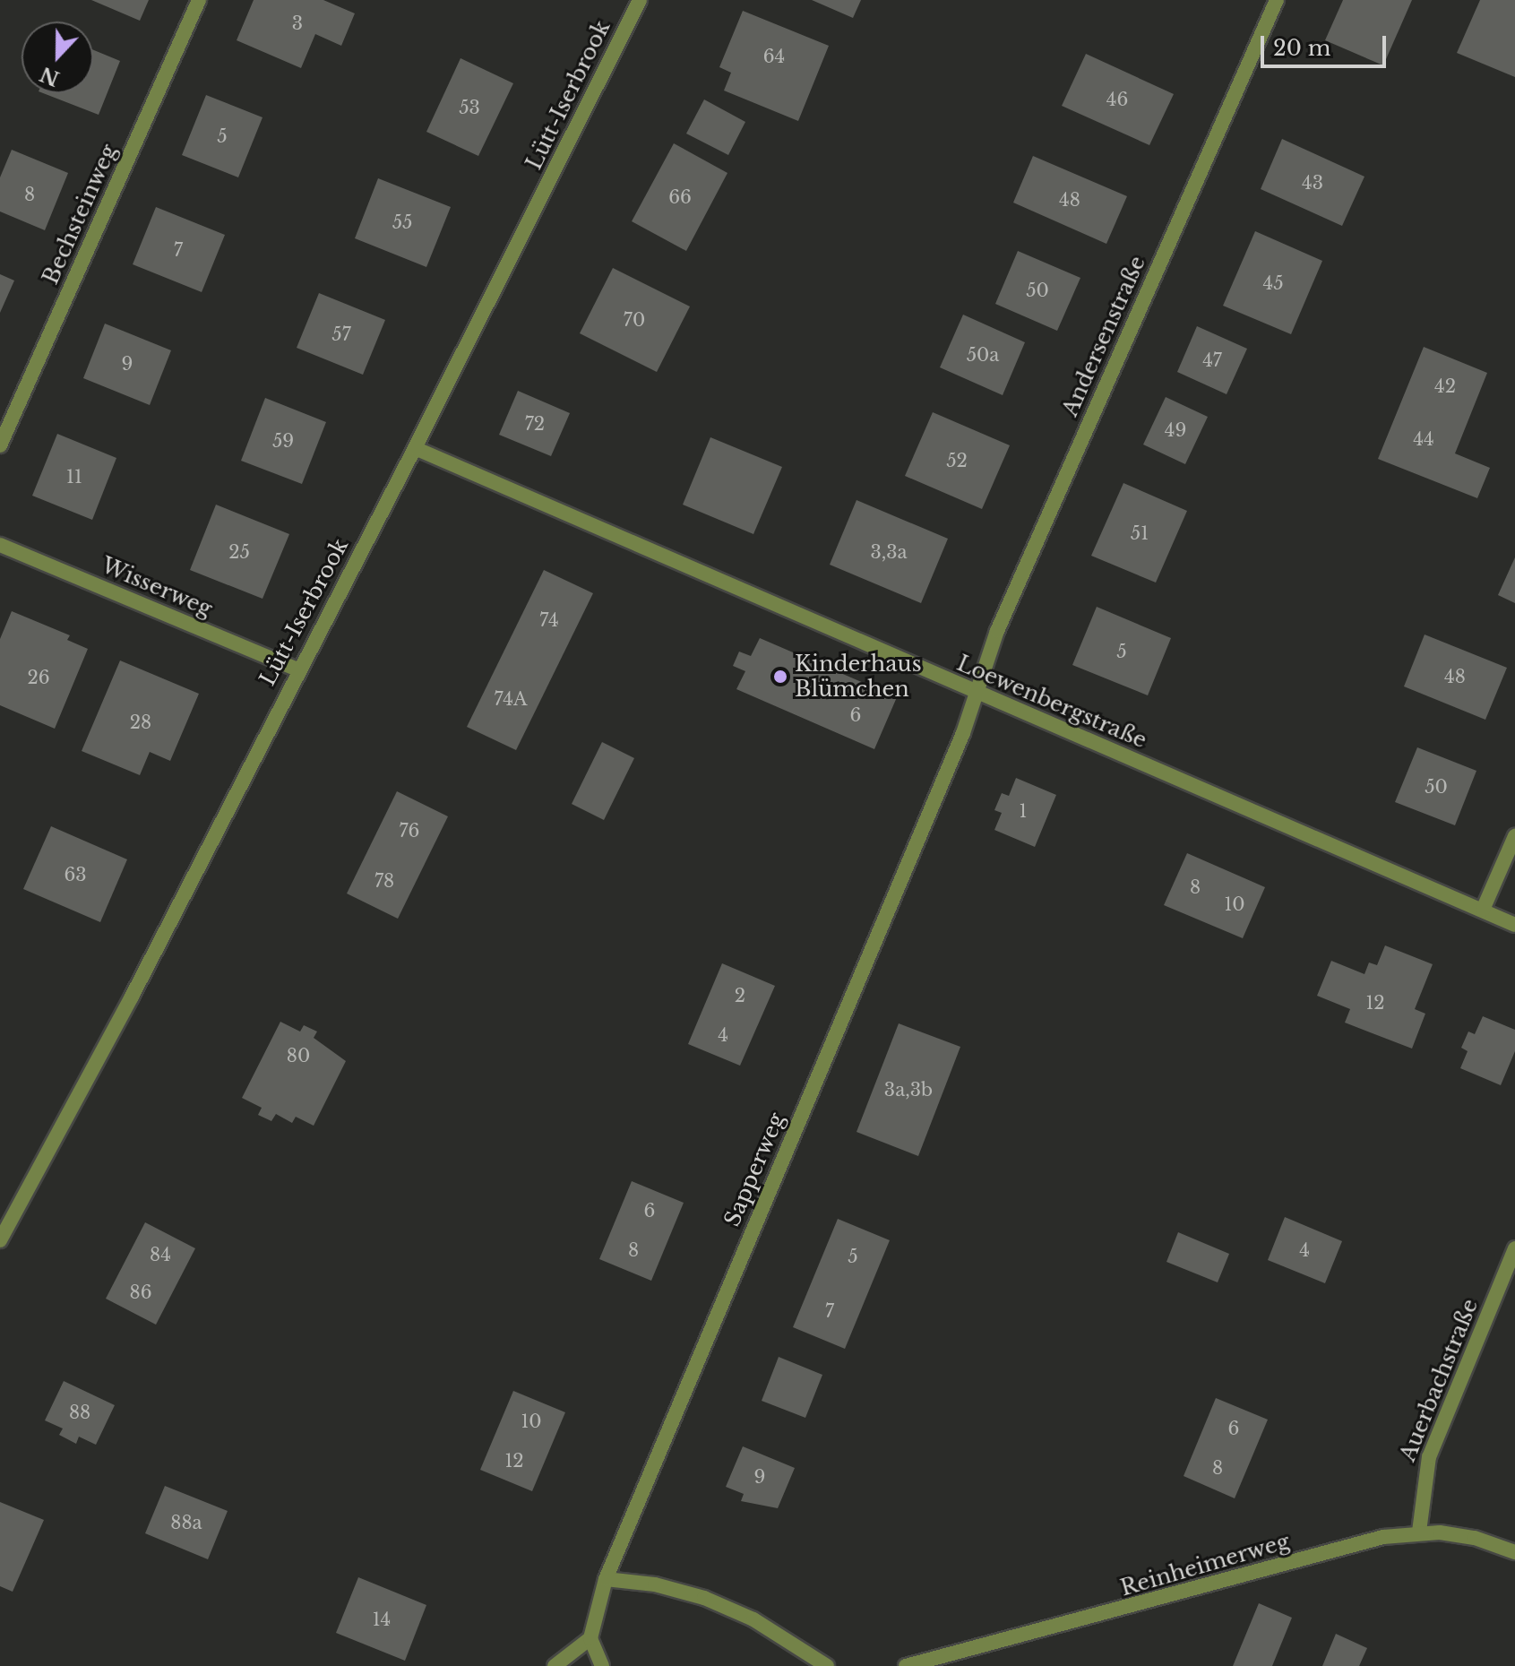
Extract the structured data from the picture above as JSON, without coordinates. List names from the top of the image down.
{
  "streets": {
    "street": [
      "Lütt-Iserbrook",
      "Bechsteinweg",
      "Andersenstraße",
      "Wisserweg",
      "Loewenbergstraße",
      "Sapperweg",
      "Auerbachstraße",
      "Reinheimerweg"
    ]
  },
  "crossings": [
    ["Lütt-Iserbrook", "Wisserweg"],
    ["Lütt-Iserbrook", "Loewenbergstraße"],
    ["Andersenstraße", "Loewenbergstraße"],
    ["Andersenstraße", "Sapperweg"],
    ["Loewenbergstraße", "Sapperweg"],
    ["Auerbachstraße", "Reinheimerweg"]
  ],
  "places": ["Kinderhaus Blümchen"],
  "house_numbers": [
    "3",
    "64",
    "46",
    "53",
    "5",
    "43",
    "8",
    "66",
    "48",
    "55",
    "7",
    "45",
    "50",
    "70",
    "57",
    "50a",
    "47",
    "9",
    "42",
    "72",
    "49",
    "44",
    "59",
    "52",
    "11",
    "51",
    "25",
    "3,3a",
    "74",
    "5",
    "48",
    "26",
    "74A",
    "6",
    "28",
    "50",
    "1",
    "76",
    "63",
    "78",
    "8",
    "10",
    "2",
    "12",
    "4",
    "80",
    "3a,3b",
    "6",
    "8",
    "4",
    "84",
    "5",
    "86",
    "7",
    "88",
    "10",
    "6",
    "12",
    "8",
    "9",
    "88a",
    "14"
  ],
  "scale_bar": "20 m",
  "north": "bottom"
}
